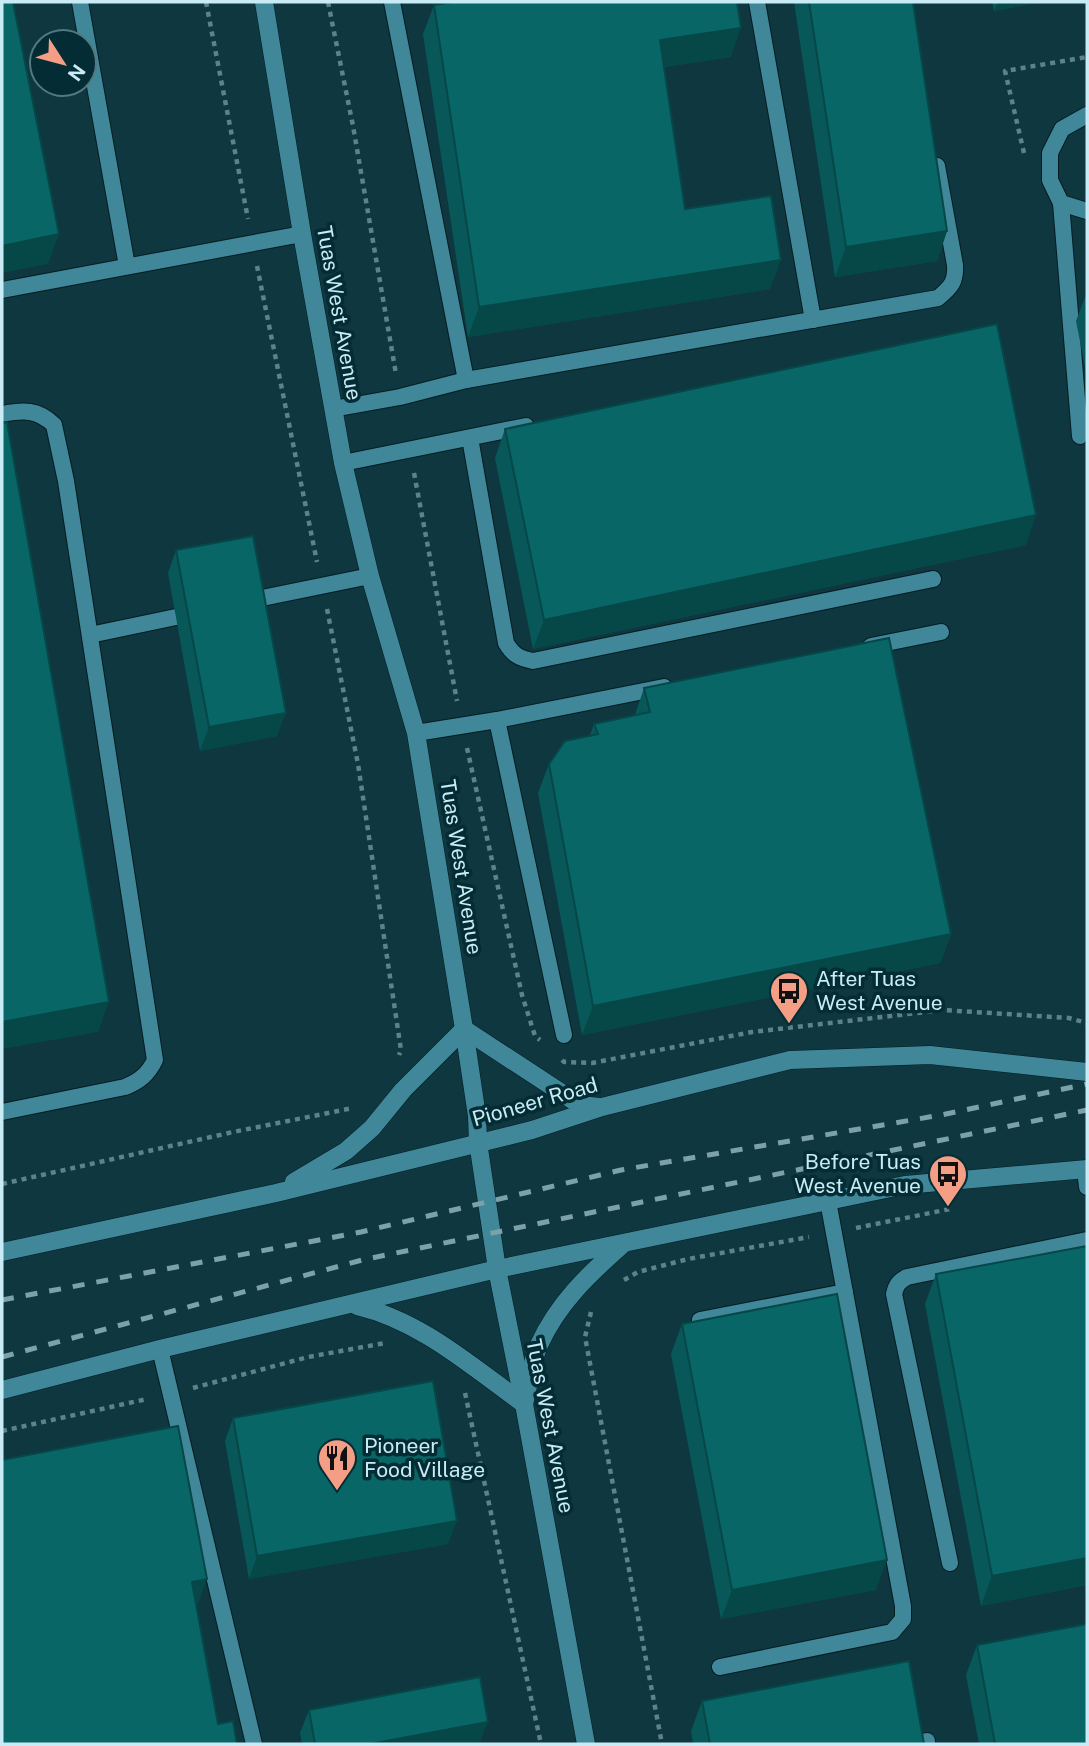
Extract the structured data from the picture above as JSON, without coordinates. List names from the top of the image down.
{
  "streets": {
    "street": ["Tuas West Avenue", "Pioneer Road"]
  },
  "crossings": [
    ["Tuas West Avenue", "Pioneer Road"]
  ],
  "places": {
    "bus stop": ["After Tuas West Avenue", "Before Tuas West Avenue"],
    "restaurant": ["Pioneer Food Village"]
  },
  "north": "bottom right"
}
